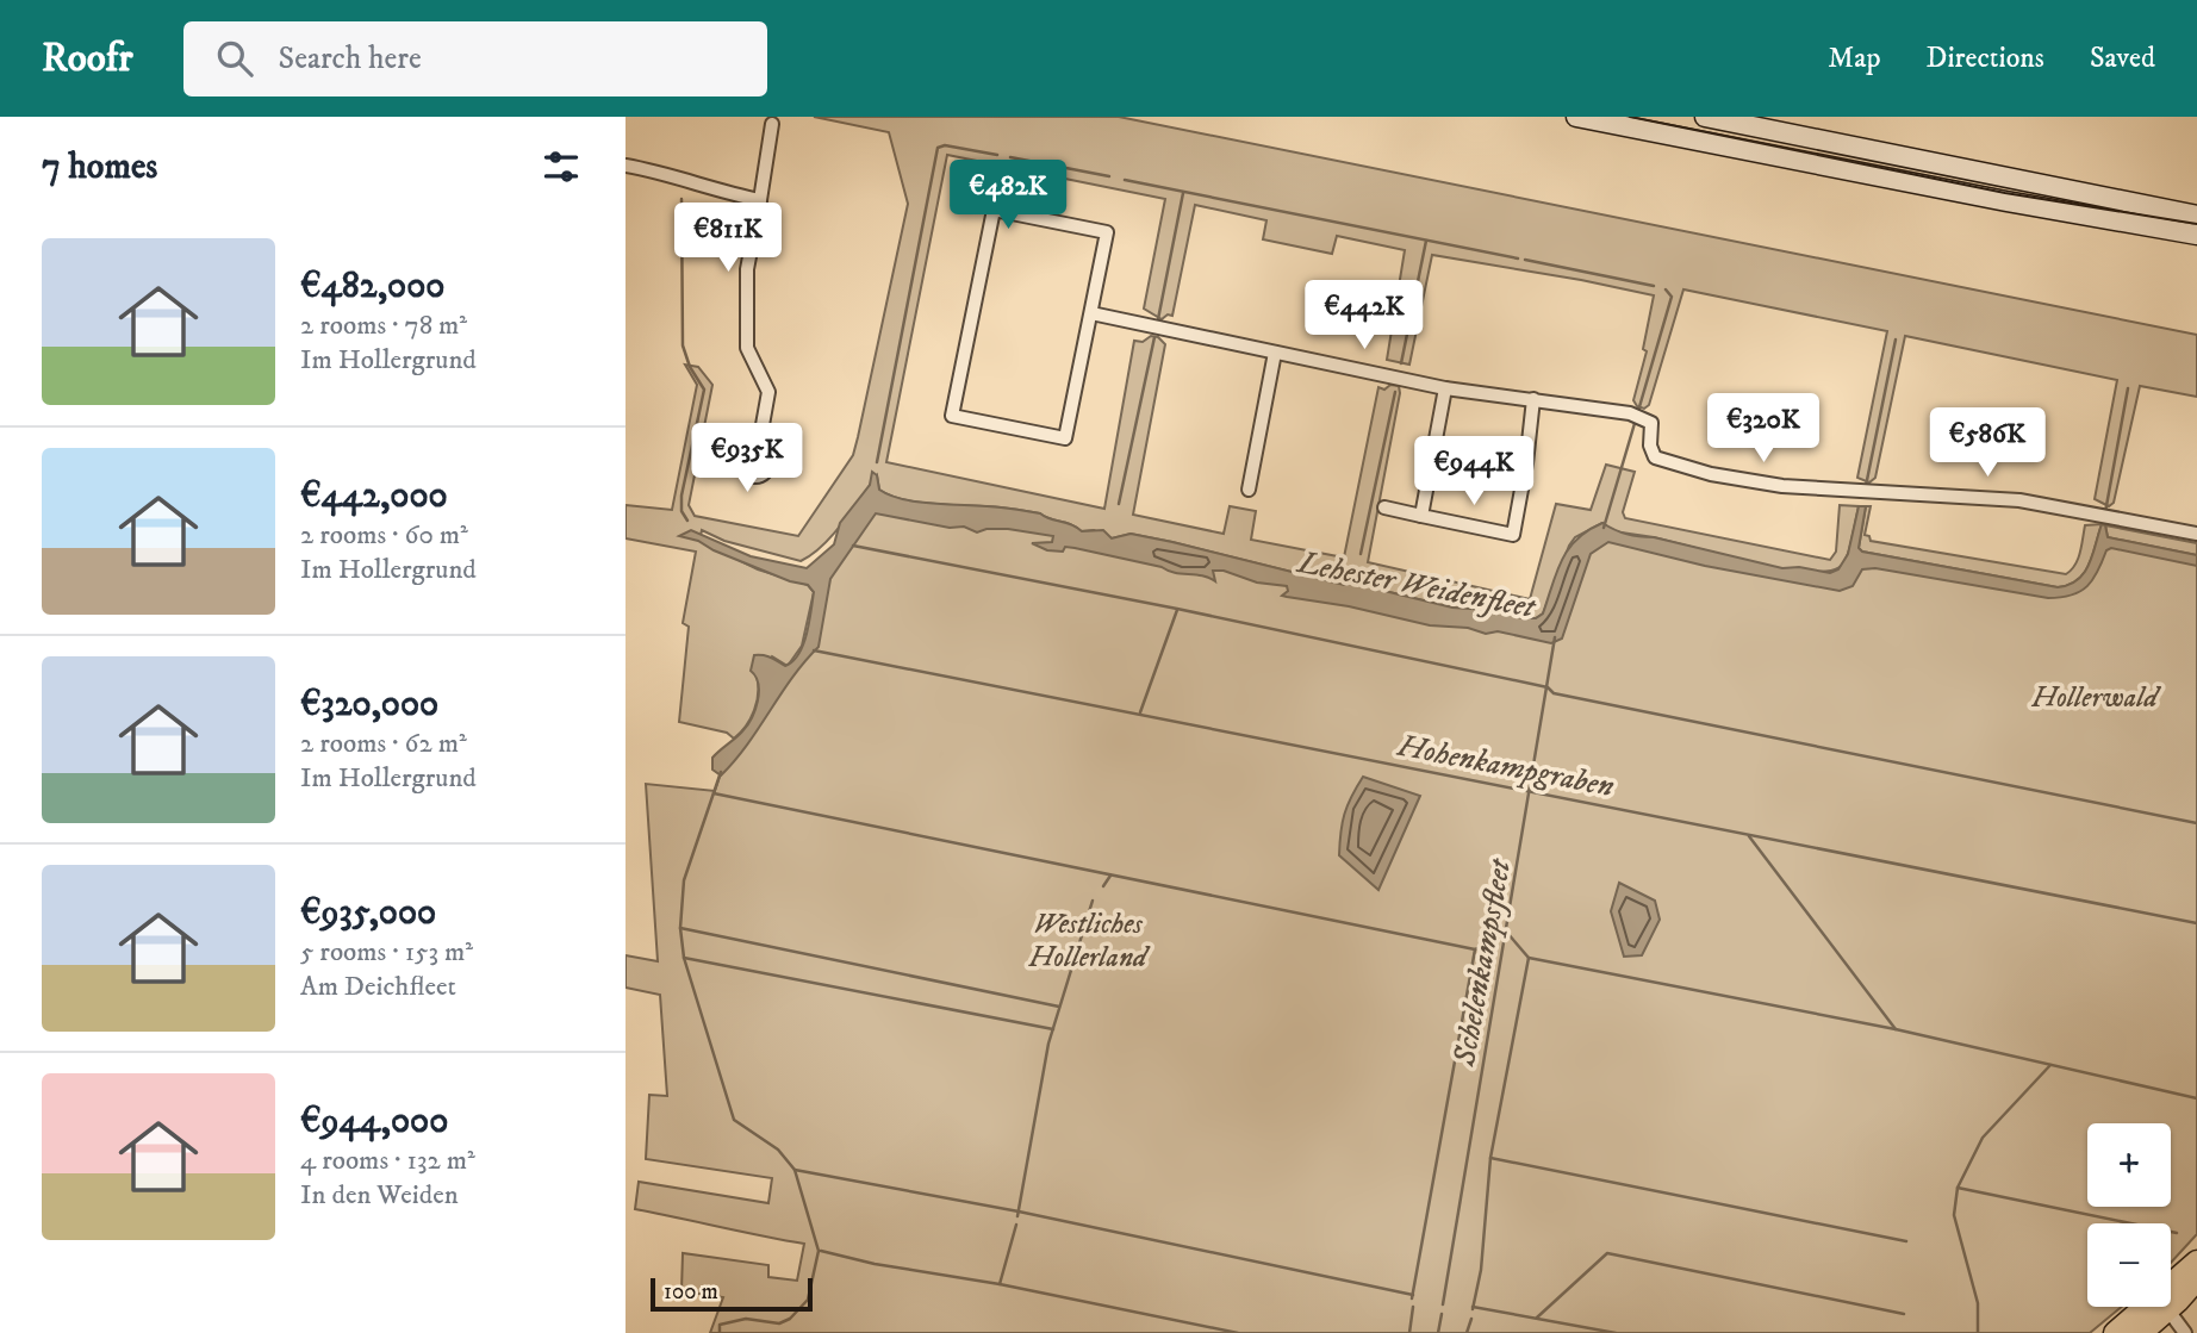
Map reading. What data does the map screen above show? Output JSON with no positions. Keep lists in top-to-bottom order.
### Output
{
  "water": ["Lehester Weidenfleet", "Hohenkampgraben", "Schelenkampsfleet"],
  "parks": ["Hollerwald", "Westliches Hollerland"],
  "scale_bar": "100 m",
  "page": {
    "header": "Roofr",
    "search": "Search here",
    "nav": ["Map", "Directions", "Saved"],
    "heading": "7 homes",
    "price": [
      "€482K",
      "€811K",
      "€442K",
      "€320K",
      "€586K",
      "€935K",
      "€944K"
    ],
    "list": [
      {
        "name": "€482,000",
        "note": "2 rooms · 78 m² · Im Hollergrund"
      },
      {
        "name": "€442,000",
        "note": "2 rooms · 60 m² · Im Hollergrund"
      },
      {
        "name": "€320,000",
        "note": "2 rooms · 62 m² · Im Hollergrund"
      },
      {
        "name": "€935,000",
        "note": "5 rooms · 153 m² · Am Deichfleet"
      },
      {
        "name": "€944,000",
        "note": "4 rooms · 132 m² · In den Weiden"
      }
    ],
    "map_buttons": ["+", "−"],
    "scale": "100 m"
  }
}
